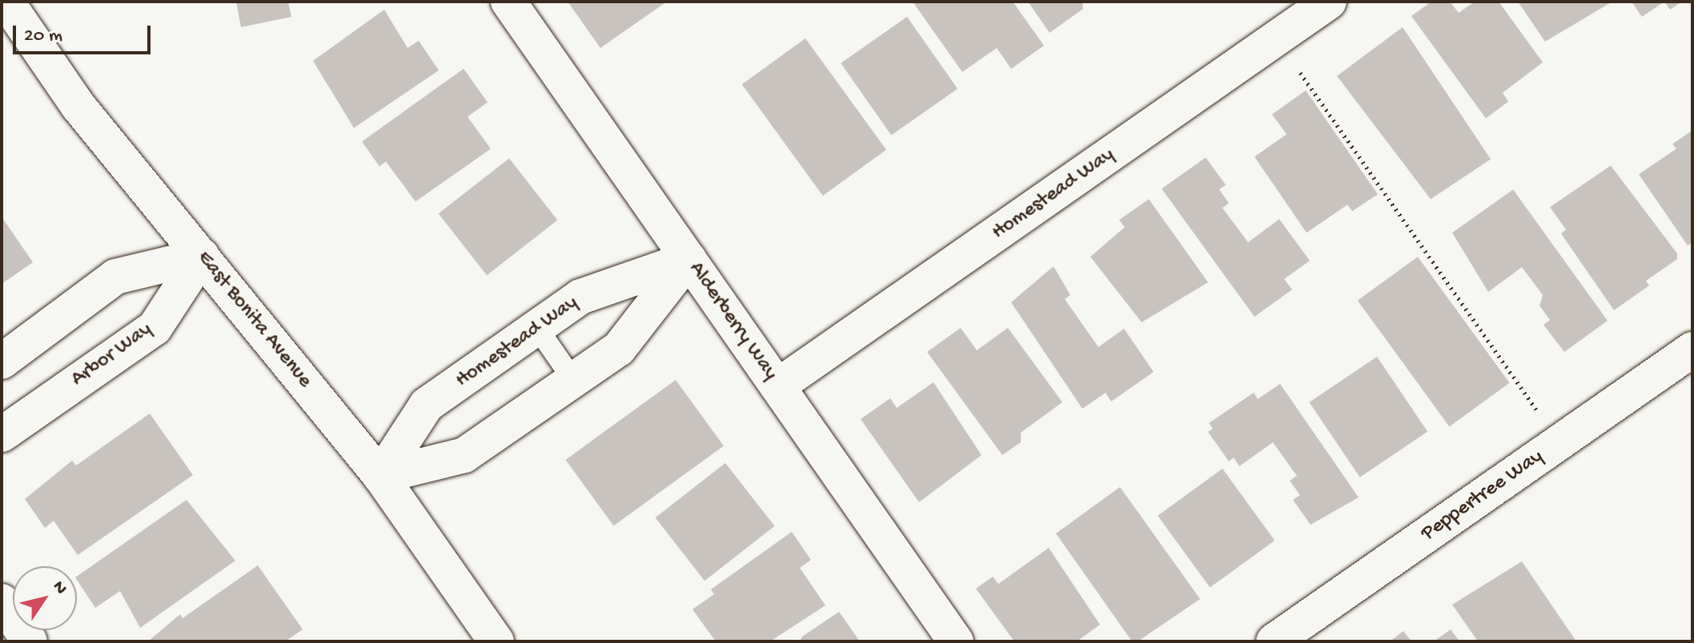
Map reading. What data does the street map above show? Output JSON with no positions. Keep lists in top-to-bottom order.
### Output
{
  "streets": {
    "street": [
      "Homestead Way",
      "East Bonita Avenue",
      "Alderberry Way",
      "Arbor Way",
      "Peppertree Way"
    ]
  },
  "crossings": [
    ["Homestead Way", "East Bonita Avenue"],
    ["Homestead Way", "Alderberry Way"],
    ["East Bonita Avenue", "Arbor Way"]
  ],
  "scale_bar": "20 m",
  "north": "top right"
}
